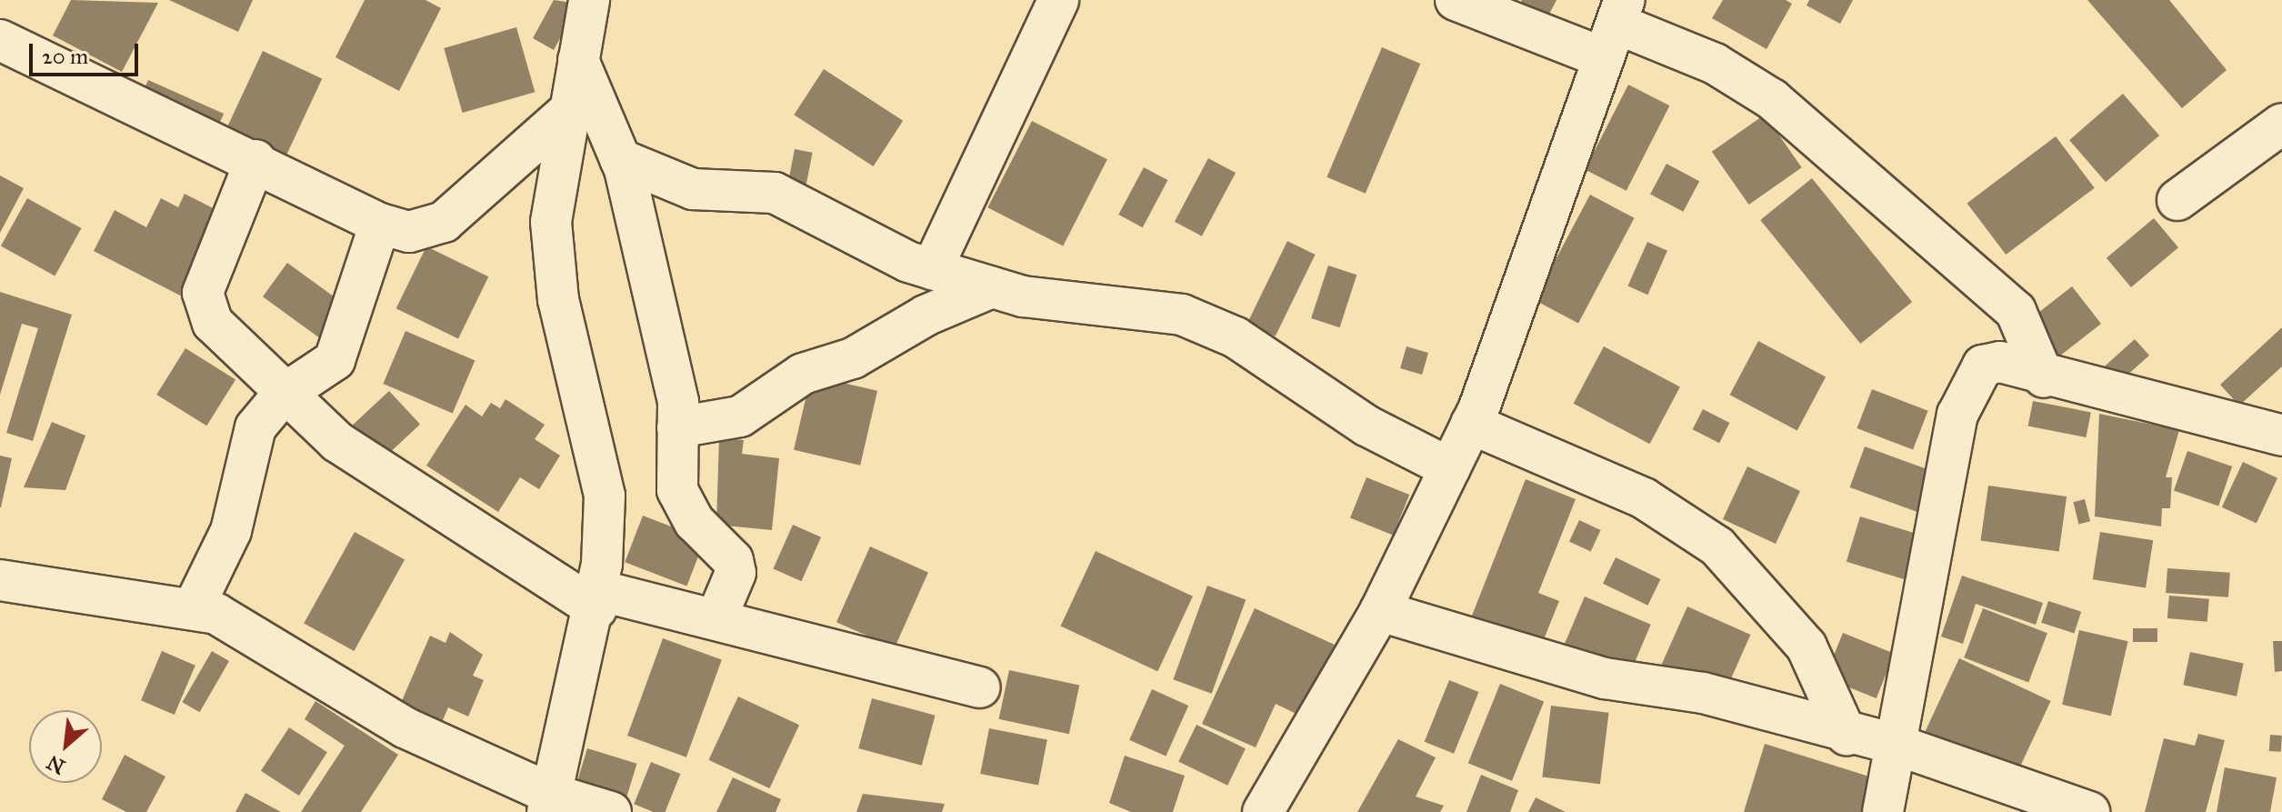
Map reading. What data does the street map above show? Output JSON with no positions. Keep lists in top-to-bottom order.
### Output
{
  "scale_bar": "20 m",
  "north": "bottom left"
}
